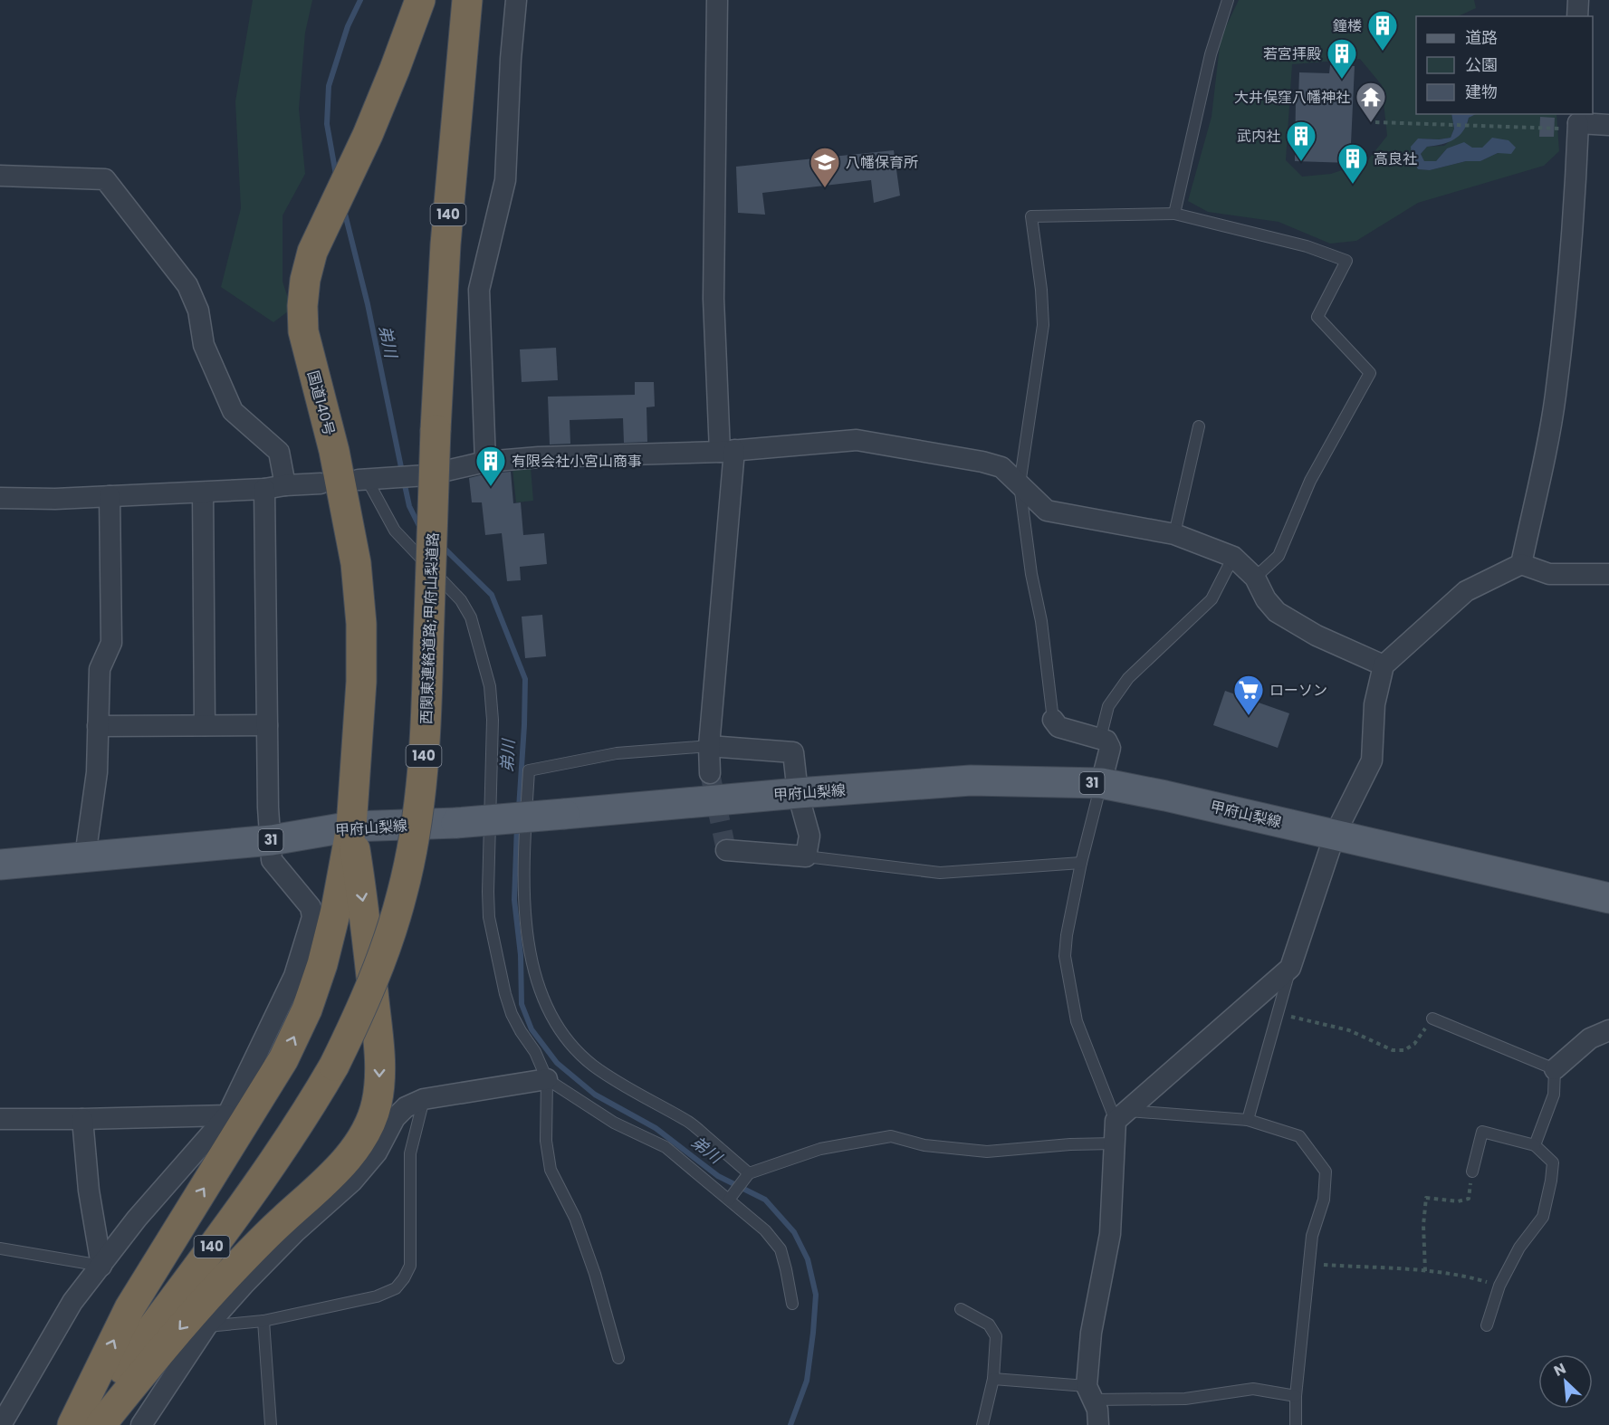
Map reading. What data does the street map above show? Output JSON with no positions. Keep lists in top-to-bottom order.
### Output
{
  "streets": {
    "highway": ["140", "国道140号", "西関東連絡道路;甲府山梨道路"],
    "main road": ["31", "甲府山梨線"]
  },
  "crossings": [
    ["国道140号", "甲府山梨線"]
  ],
  "water": ["弟川"],
  "places": {
    "building": [
      "鐘楼",
      "若宮拝殿",
      "武内社",
      "高良社",
      "有限会社小宮山商事"
    ],
    "temple": ["大井俣窪八幡神社"],
    "school or university": ["八幡保育所"],
    "supermarket": ["ローソン"]
  },
  "legend": ["道路", "公園", "建物"],
  "north": "top left"
}
